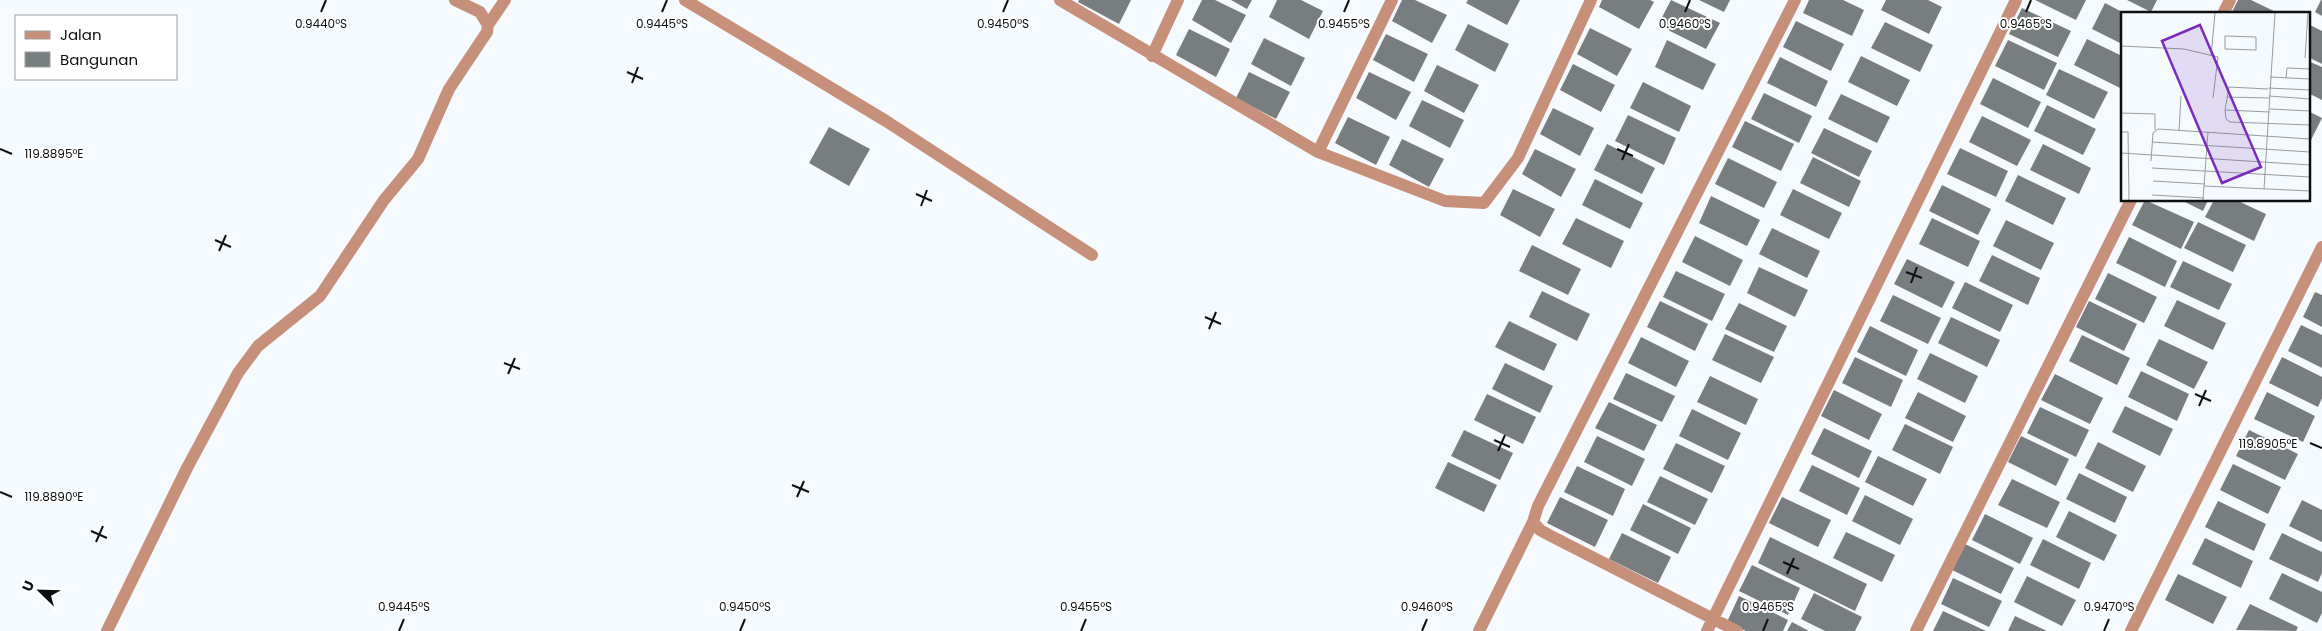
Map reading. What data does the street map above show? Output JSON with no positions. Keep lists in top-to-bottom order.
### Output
{
  "legend": ["Jalan", "Bangunan"],
  "north": "top left",
  "coordinates": [
    "0.9455°S",
    "0.9440°S",
    "0.9445°S",
    "0.9450°S",
    "0.9460°S",
    "0.9465°S",
    "119.8895°E",
    "119.8905°E",
    "119.8890°E",
    "0.9470°S"
  ]
}
